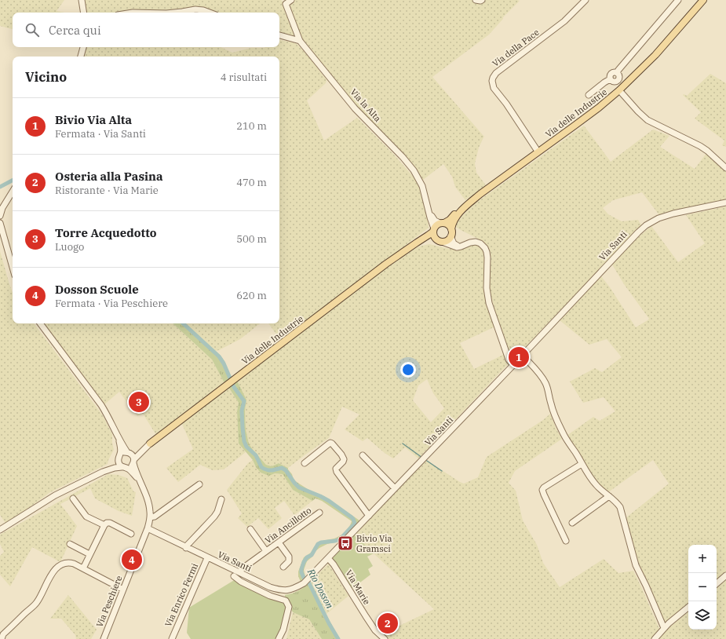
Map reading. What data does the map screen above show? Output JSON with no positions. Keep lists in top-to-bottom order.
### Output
{
  "streets": {
    "main road": ["Via delle Industrie"],
    "street": [
      "Via della Pace",
      "Via la Alta",
      "Via Santi",
      "Via Ancillotto",
      "Via Marie",
      "Via Enrico Fermi",
      "Via Peschiere"
    ]
  },
  "crossings": [
    ["Via della Pace", "Via delle Industrie"],
    ["Via delle Industrie", "Via Peschiere"],
    ["Via Santi", "Via Ancillotto"],
    ["Via Santi", "Via Marie"],
    ["Via Santi", "Via Enrico Fermi"],
    ["Via Santi", "Via Peschiere"]
  ],
  "water": ["Rio Dosson"],
  "places": {
    "bus stop": ["Bivio Via Gramsci"]
  },
  "page": {
    "search": "Cerca qui",
    "heading": ["Vicino", "4 risultati"],
    "list": [
      {
        "mark": "1",
        "name": "Bivio Via Alta",
        "note": "Fermata · Via Santi",
        "value": "210 m"
      },
      {
        "mark": "2",
        "name": "Osteria alla Pasina",
        "note": "Ristorante · Via Marie",
        "value": "470 m"
      },
      {
        "mark": "3",
        "name": "Torre Acquedotto",
        "note": "Luogo",
        "value": "500 m"
      },
      {
        "mark": "4",
        "name": "Dosson Scuole",
        "note": "Fermata · Via Peschiere",
        "value": "620 m"
      }
    ],
    "pins": [
      "1",
      "3",
      "4",
      "2"
    ],
    "map_buttons": ["+", "−"]
  }
}
